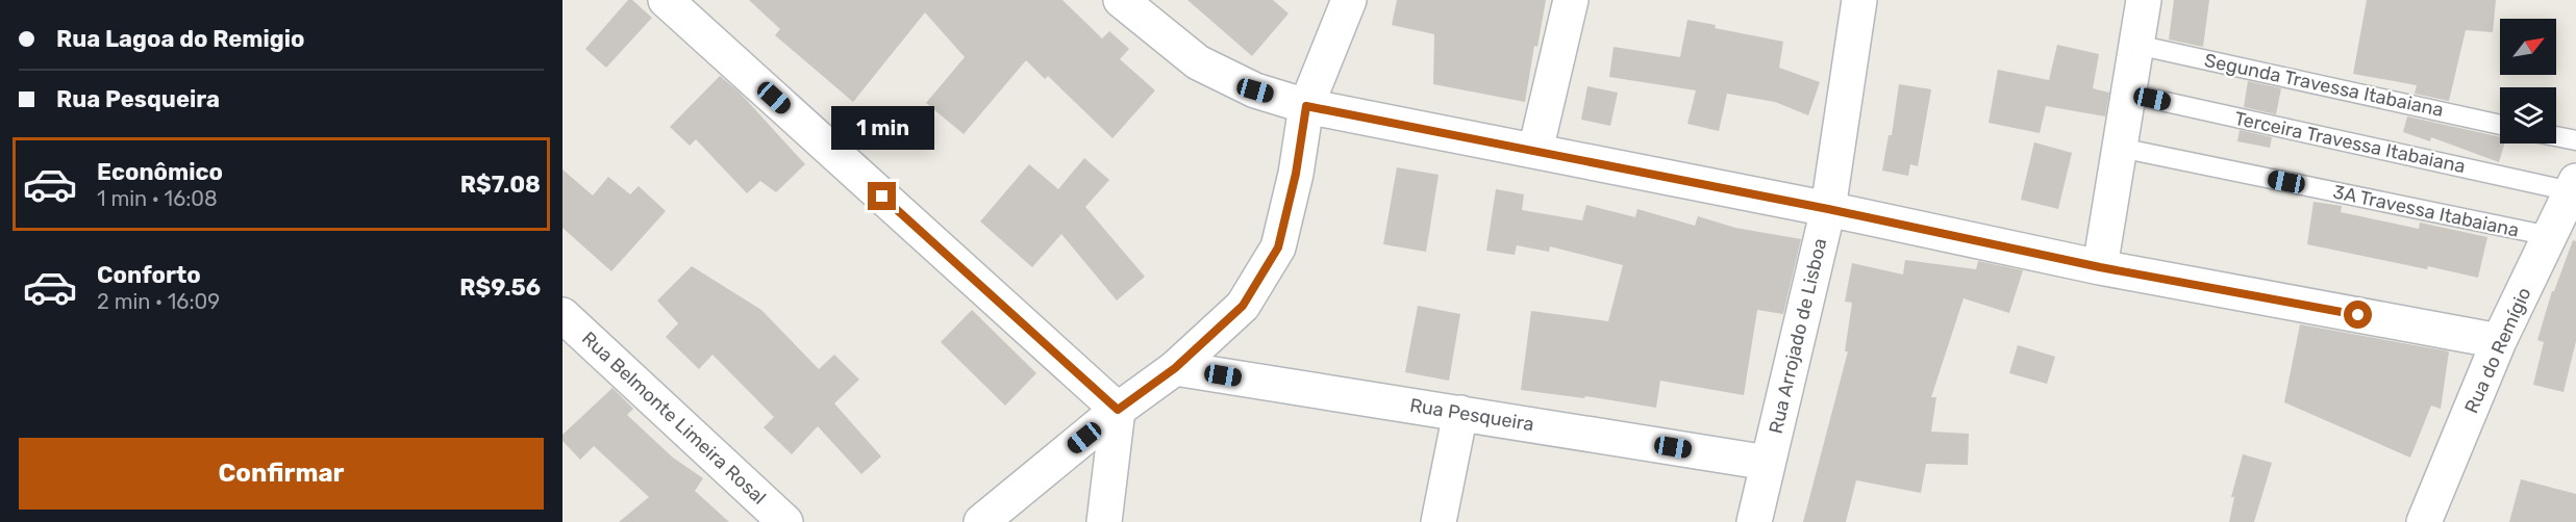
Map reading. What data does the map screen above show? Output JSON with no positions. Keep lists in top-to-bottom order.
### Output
{
  "streets": {
    "street": [
      "Rua Arrojado de Lisboa",
      "Rua do Remígio",
      "Rua Pesqueira",
      "Rua Belmonte Limeira Rosal"
    ],
    "lane": ["Segunda Travessa Itabaiana", "Terceira Travessa Itabaiana", "3A Travessa Itabaiana"]
  },
  "crossings": [
    ["Terceira Travessa Itabaiana", "Rua do Remígio"],
    ["3A Travessa Itabaiana", "Rua do Remígio"],
    ["Rua Arrojado de Lisboa", "Rua Pesqueira"]
  ],
  "north": "top right",
  "page": {
    "banner": ["Rua Lagoa do Remigio", "Rua Pesqueira"],
    "bubble": "1 min",
    "list": [
      {
        "name": "Econômico",
        "note": "1 min · 16:08",
        "value": "R$7.08"
      },
      {
        "name": "Conforto",
        "note": "2 min · 16:09",
        "value": "R$9.56"
      }
    ],
    "buttons": "Confirmar"
  }
}
